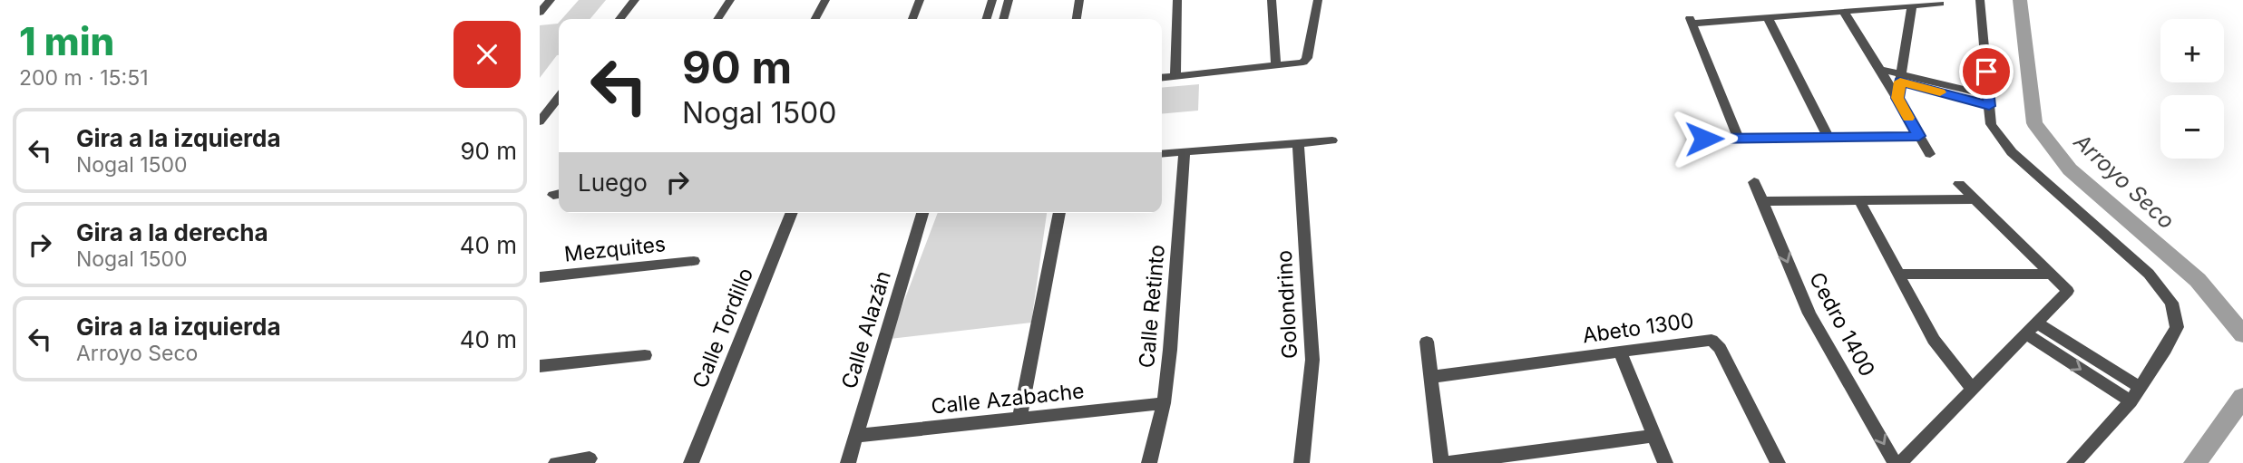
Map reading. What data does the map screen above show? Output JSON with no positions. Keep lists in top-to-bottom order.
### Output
{
  "streets": {
    "street": [
      "Mezquites",
      "Golondrino",
      "Calle Retinto",
      "Cedro 1400",
      "Calle Tordillo",
      "Abeto 1300",
      "Calle Alazán",
      "Calle Azabache"
    ]
  },
  "crossings": [
    ["Calle Retinto", "Calle Azabache"],
    ["Calle Alazán", "Calle Azabache"]
  ],
  "water": ["Arroyo Seco"],
  "page": {
    "heading": ["1 min", "200 m · 15:51"],
    "map_buttons": ["+", "−"],
    "turn": ["90 m", "Nogal 1500"],
    "list": [
      {
        "name": "Gira a la izquierda",
        "note": "Nogal 1500",
        "value": "90 m"
      },
      {
        "name": "Gira a la derecha",
        "note": "Nogal 1500",
        "value": "40 m"
      },
      {
        "name": "Gira a la izquierda",
        "note": "Arroyo Seco",
        "value": "40 m"
      }
    ],
    "then": "Luego"
  }
}
